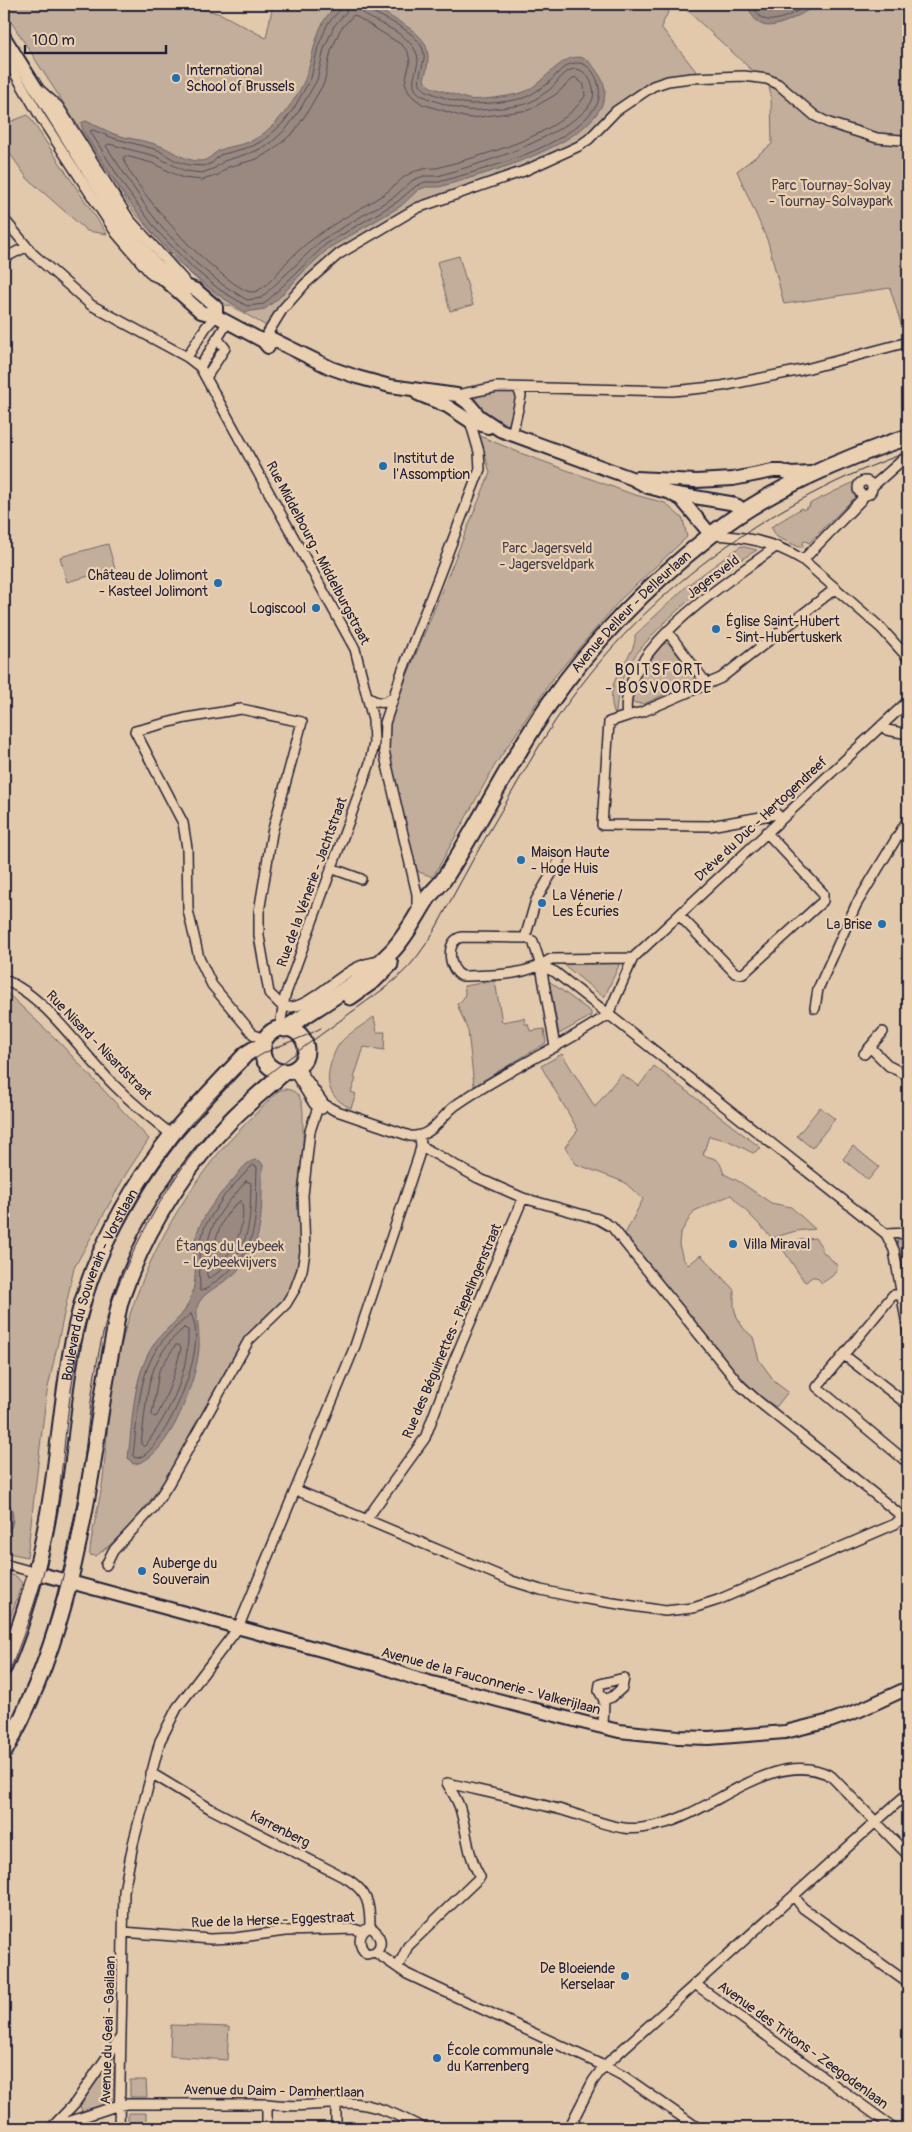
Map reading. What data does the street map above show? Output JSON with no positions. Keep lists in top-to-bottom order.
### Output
{
  "streets": {
    "main road": ["Avenue Delleur - Delleurlaan", "Boulevard du Souverain - Vorstlaan", "Avenue de la Fauconnerie - Valkerijlaan"],
    "street": [
      "Rue Middelbourg - Middelburgstraat",
      "Jagersveld",
      "Drève du Duc - Hertogendreef",
      "Rue de la Vénerie - Jachtstraat",
      "Rue Nisard - Nisardstraat",
      "Rue des Béguinettes - Piepelingenstraat",
      "Karrenberg",
      "Rue de la Herse - Eggestraat",
      "Avenue du Geai - Gaailaan",
      "Avenue des Tritons - Zeegodenlaan",
      "Avenue du Daim - Damhertlaan"
    ]
  },
  "crossings": [
    ["Rue Middelbourg - Middelburgstraat", "Rue de la Vénerie - Jachtstraat"],
    ["Rue de la Vénerie - Jachtstraat", "Boulevard du Souverain - Vorstlaan"],
    ["Rue Nisard - Nisardstraat", "Boulevard du Souverain - Vorstlaan"],
    ["Boulevard du Souverain - Vorstlaan", "Avenue de la Fauconnerie - Valkerijlaan"],
    ["Avenue de la Fauconnerie - Valkerijlaan", "Avenue du Geai - Gaailaan"],
    ["Karrenberg", "Rue de la Herse - Eggestraat"],
    ["Karrenberg", "Avenue du Geai - Gaailaan"],
    ["Rue de la Herse - Eggestraat", "Avenue du Geai - Gaailaan"],
    ["Avenue du Geai - Gaailaan", "Avenue du Daim - Damhertlaan"]
  ],
  "districts": ["BOITSFORT - BOSVOORDE"],
  "parks": ["Parc Tournay-Solvay - Tournay-Solvaypark", "Parc Jagersveld - Jagersveldpark", "Étangs du Leybeek - Leybeekvijvers"],
  "places": [
    "International School of Brussels",
    "Institut de l'Assomption",
    "Château de Jolimont - Kasteel Jolimont",
    "Logiscool",
    "Église Saint-Hubert - Sint-Hubertuskerk",
    "Maison Haute - Hoge Huis",
    "La Vénerie / Les Écuries",
    "La Brise",
    "Villa Miraval",
    "Auberge du Souverain",
    "De Bloeiende Kerselaar",
    "École communale du Karrenberg"
  ],
  "scale_bar": "100 m"
}
